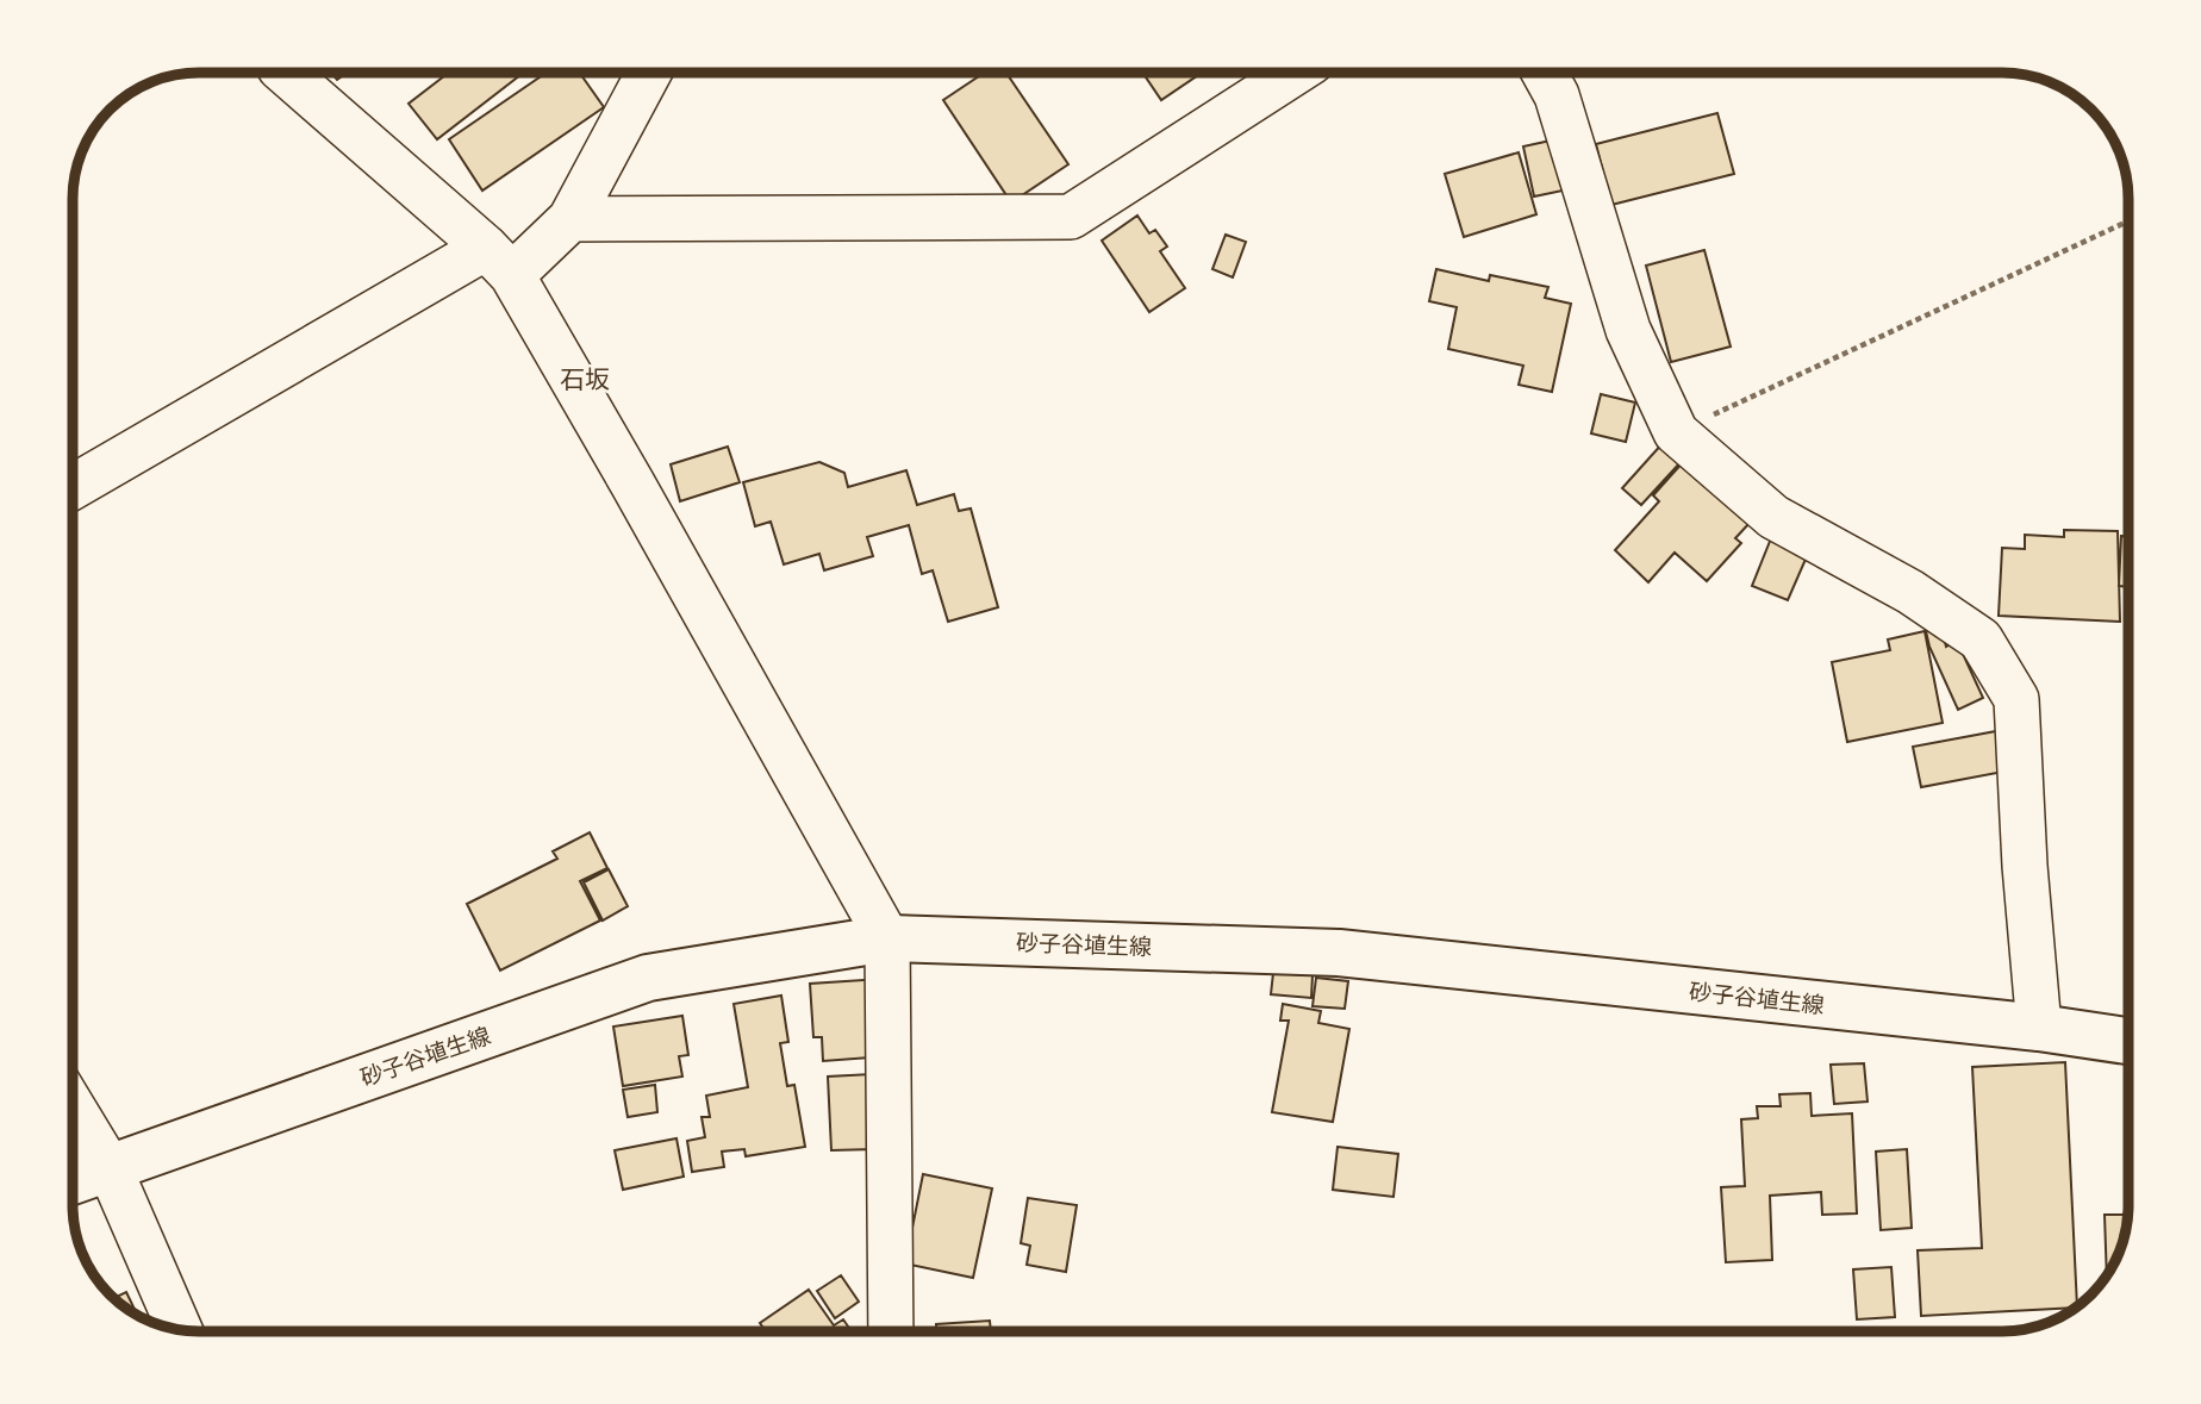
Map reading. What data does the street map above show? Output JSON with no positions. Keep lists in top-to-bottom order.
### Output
{
  "streets": {
    "main road": ["砂子谷埴生線"]
  },
  "districts": ["石坂"]
}
